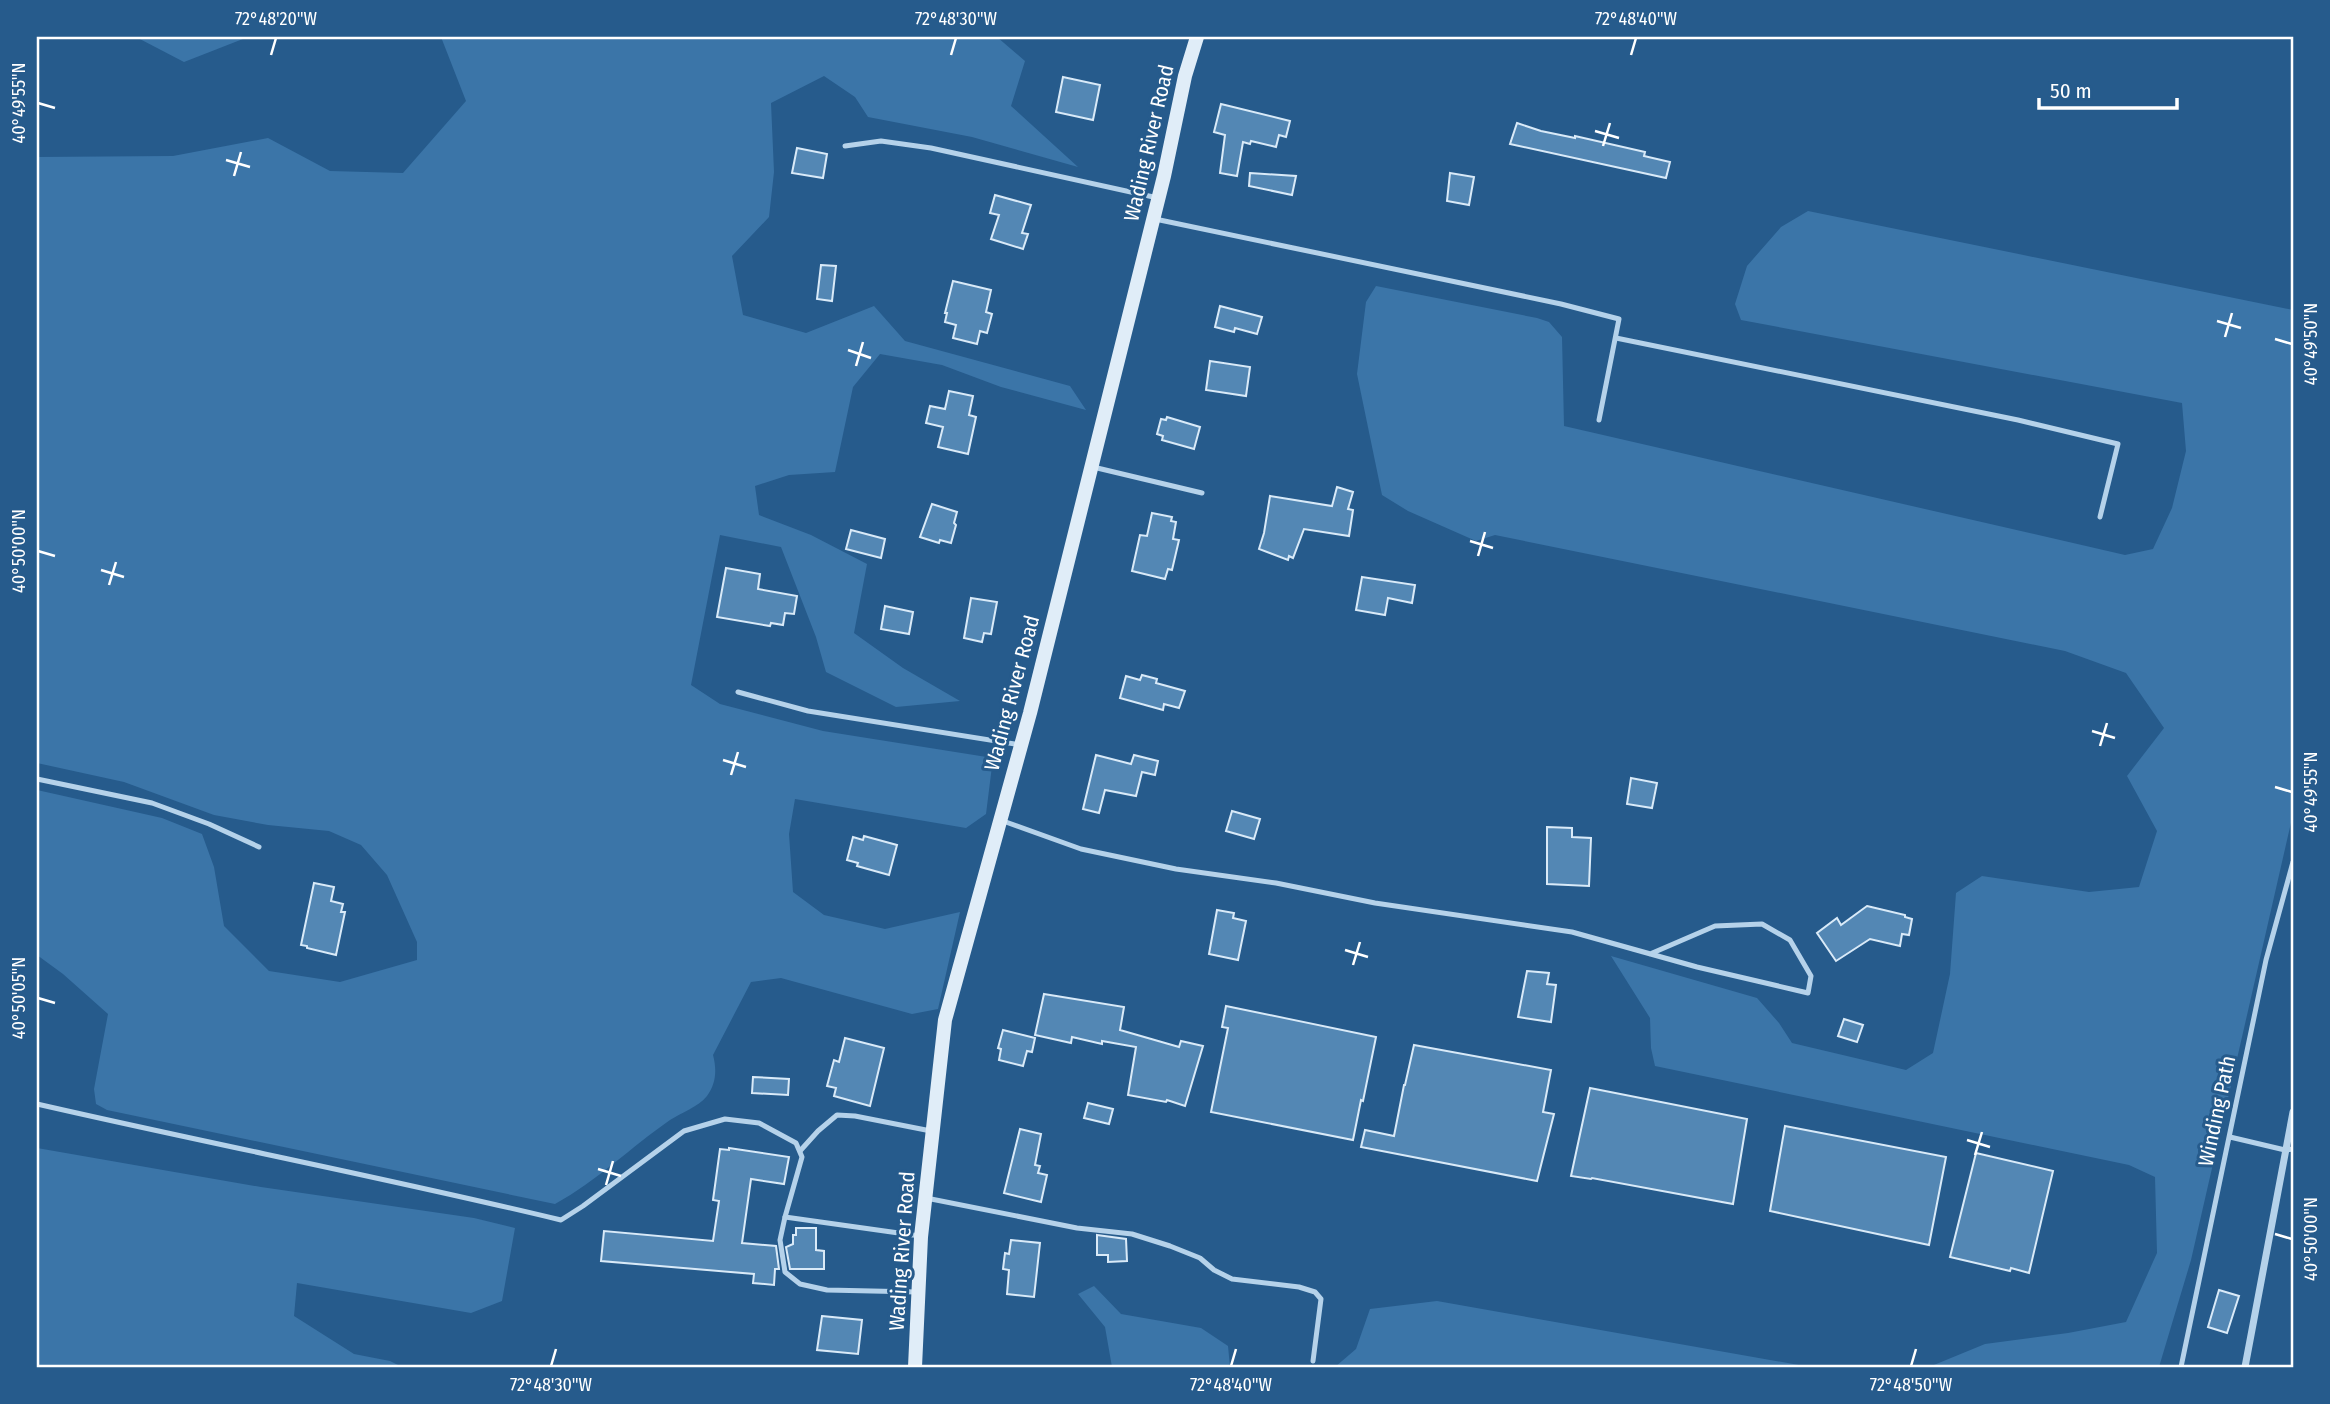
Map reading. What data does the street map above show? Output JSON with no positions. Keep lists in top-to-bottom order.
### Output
{
  "streets": {
    "main road": ["Wading River Road"],
    "lane": ["Winding Path"]
  },
  "scale_bar": "50 m",
  "coordinates": [
    "72°48'20\"W",
    "72°48'30\"W",
    "72°48'40\"W",
    "40°49'55\"N",
    "40°49'50\"N",
    "40°50'00\"N",
    "40°50'05\"N",
    "72°48'50\"W"
  ]
}
